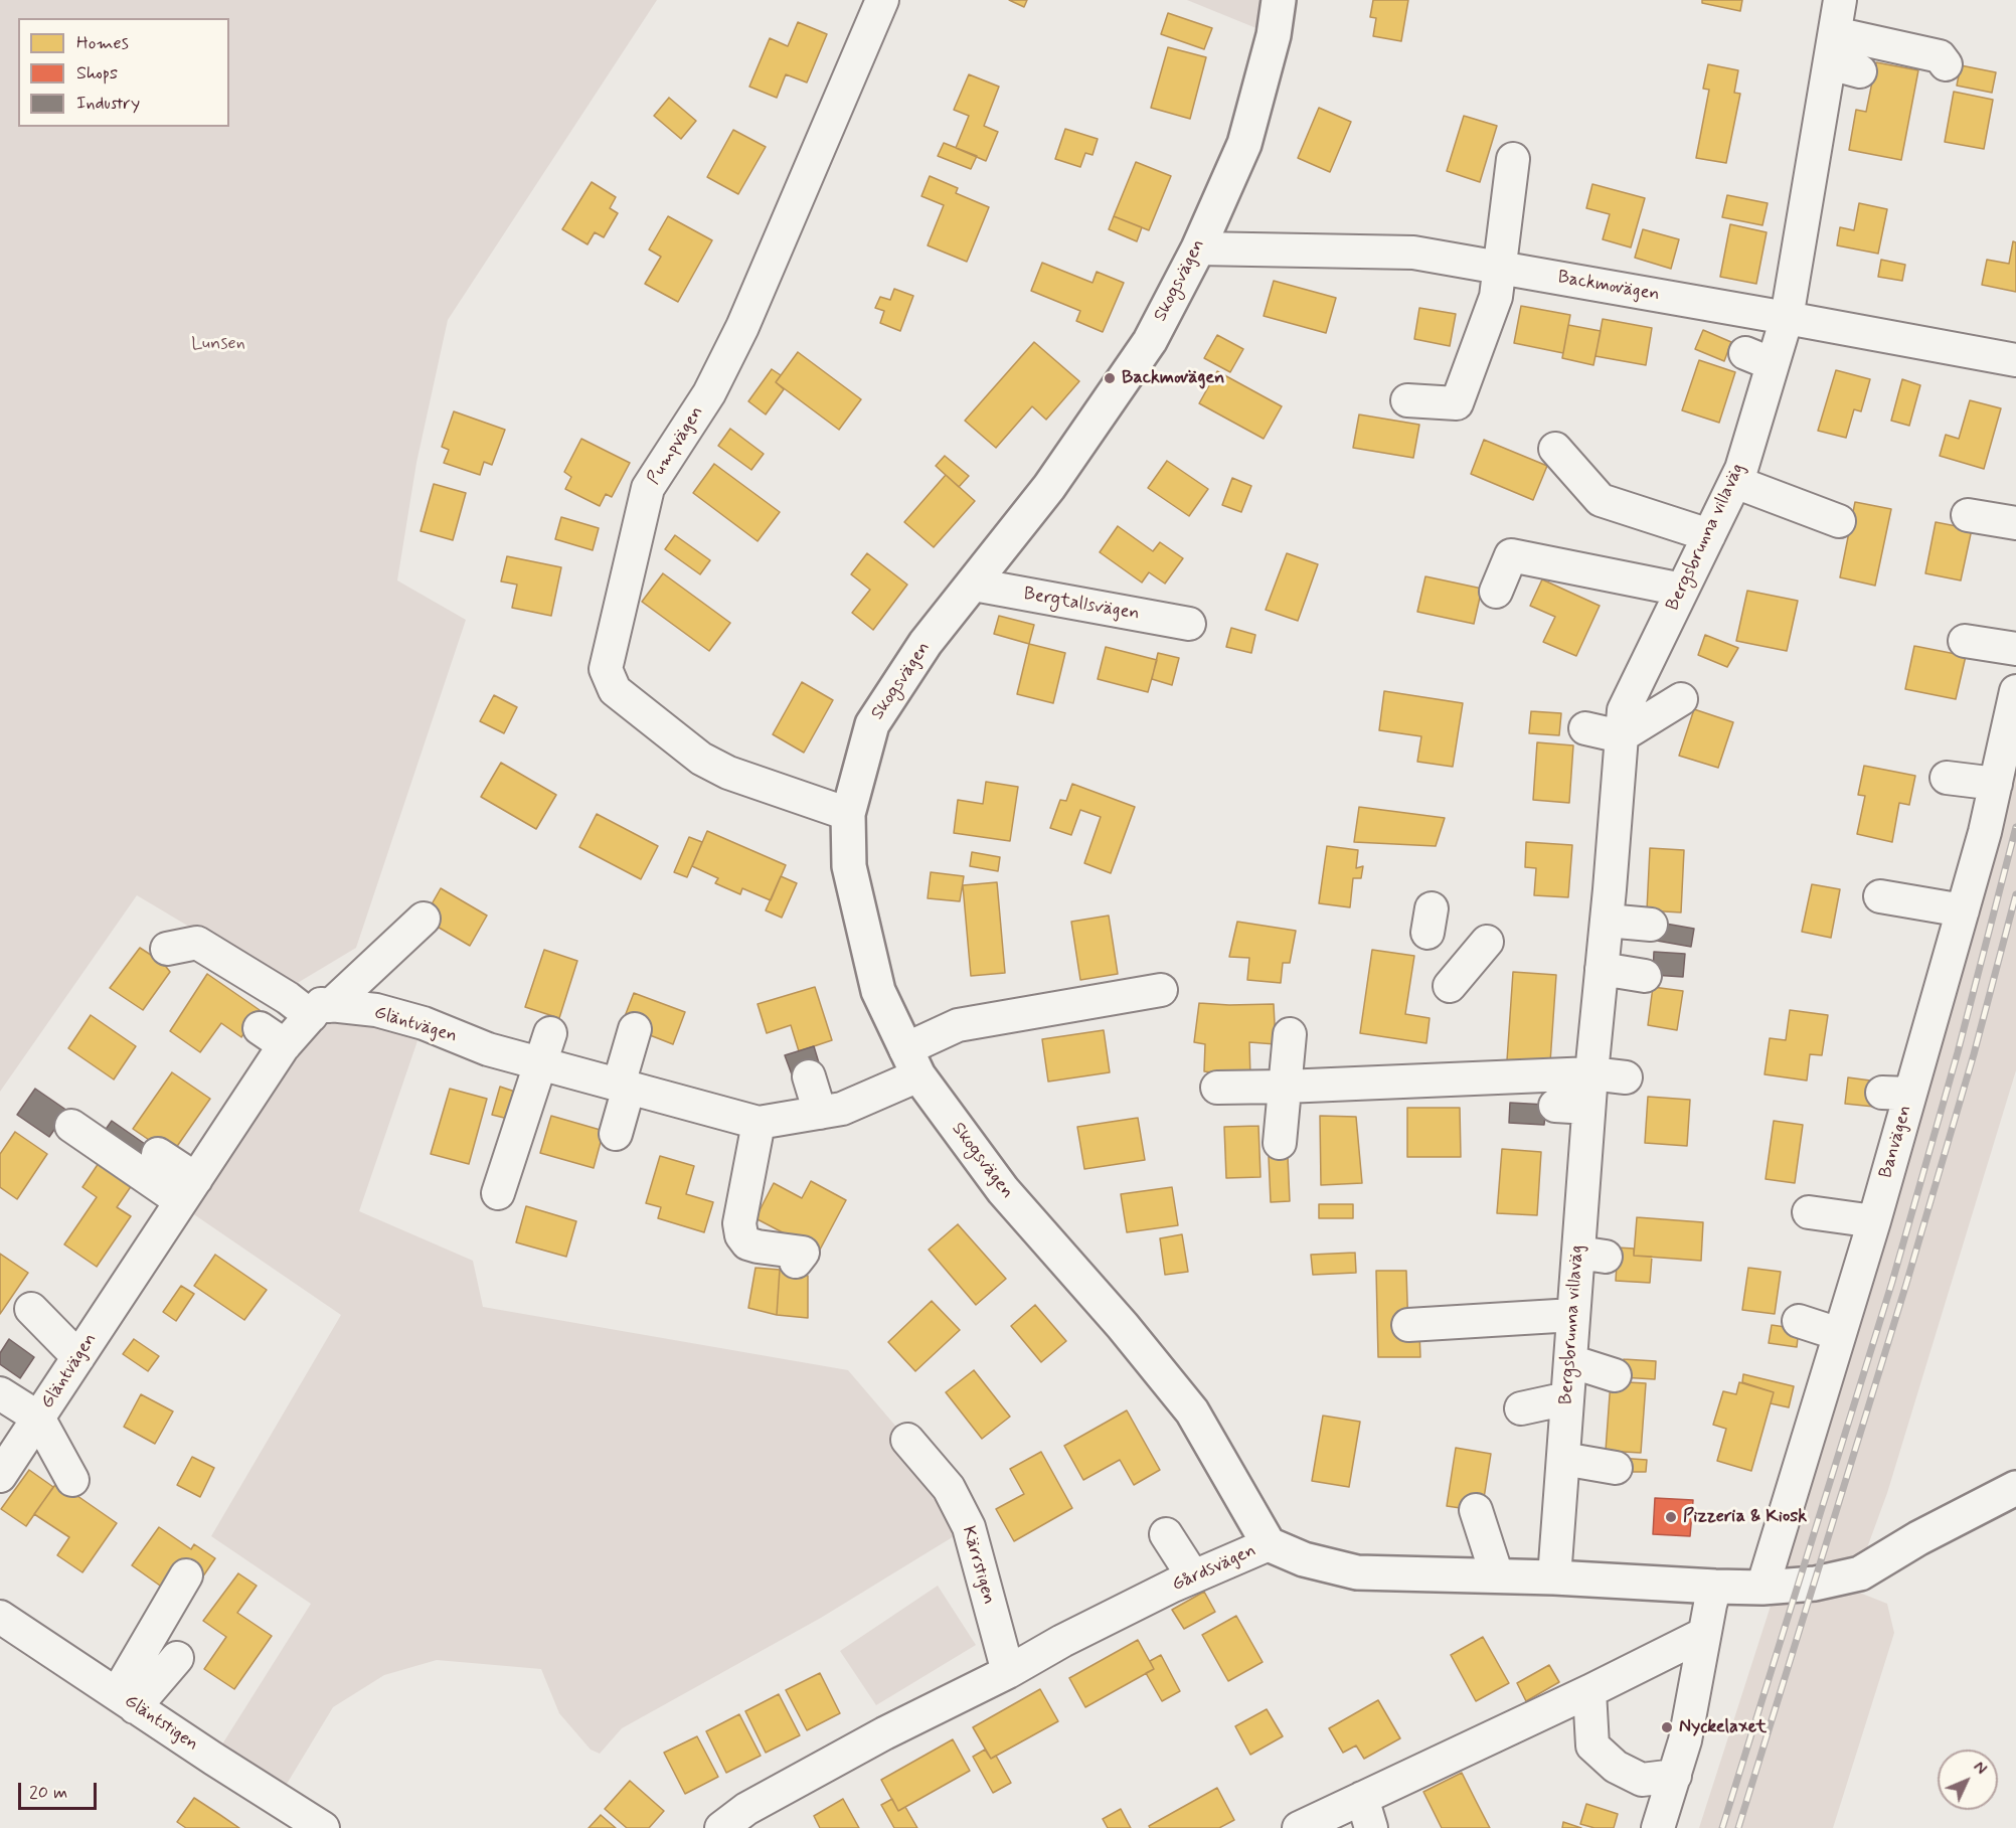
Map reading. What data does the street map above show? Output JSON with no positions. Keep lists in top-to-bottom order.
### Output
{
  "streets": {
    "street": [
      "Skogsvägen",
      "Backmovägen",
      "Pumpvägen",
      "Bergsbrunna villaväg",
      "Bergtallsvägen",
      "Gläntvägen",
      "Banvägen",
      "Kärrstigen",
      "Gårdsvägen",
      "Gläntstigen"
    ]
  },
  "crossings": [
    ["Skogsvägen", "Backmovägen"],
    ["Skogsvägen", "Pumpvägen"],
    ["Skogsvägen", "Bergtallsvägen"],
    ["Skogsvägen", "Gläntvägen"],
    ["Skogsvägen", "Gårdsvägen"],
    ["Backmovägen", "Bergsbrunna villaväg"],
    ["Bergsbrunna villaväg", "Gårdsvägen"],
    ["Banvägen", "Gårdsvägen"],
    ["Kärrstigen", "Gårdsvägen"]
  ],
  "parks": ["Lunsen"],
  "places": ["Backmovägen", "Pizzeria & Kiosk", "Nyckelaxet"],
  "legend": ["Homes", "Shops", "Industry"],
  "scale_bar": "20 m",
  "north": "top right"
}
